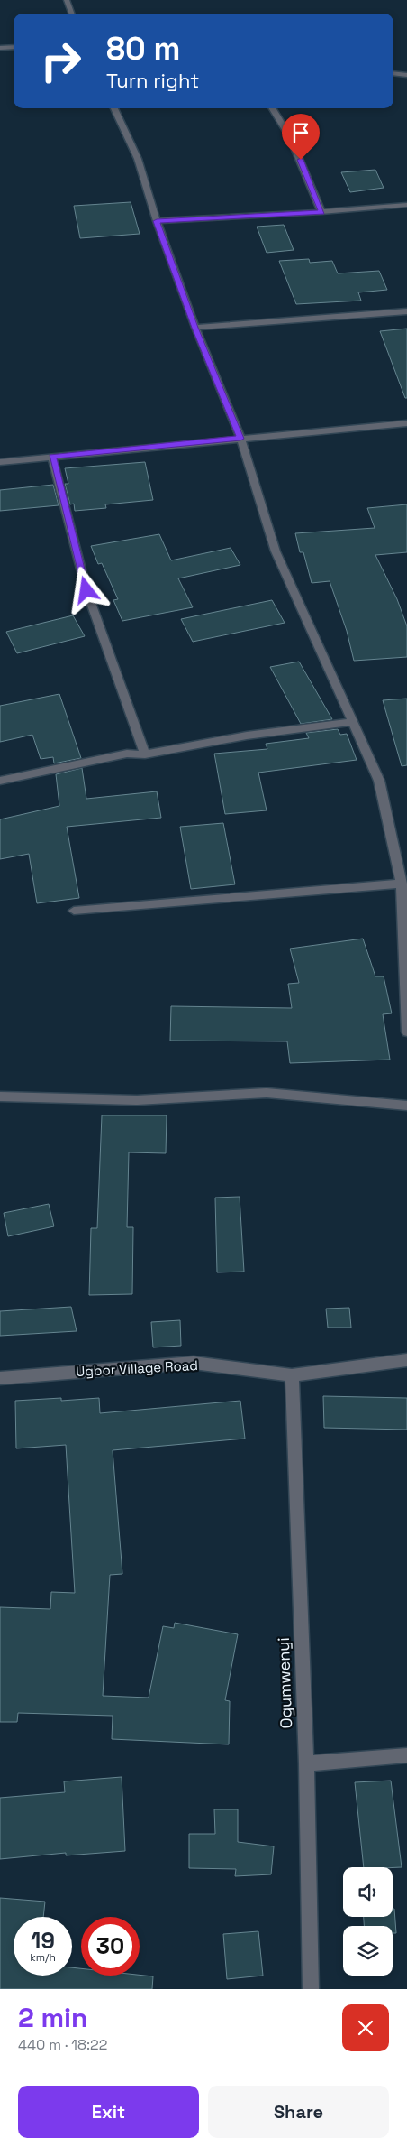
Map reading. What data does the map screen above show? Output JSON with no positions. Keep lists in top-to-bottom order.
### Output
{
  "streets": {
    "street": ["Ugbor Village Road", "Ogumwenyi"]
  },
  "crossings": [
    ["Ugbor Village Road", "Ogumwenyi"]
  ],
  "page": {
    "turn": ["80 m", "Turn right"],
    "speed": "19 km/h",
    "limit": "30",
    "heading": ["2 min", "440 m · 18:22"],
    "buttons": ["Exit", "Share"]
  }
}
